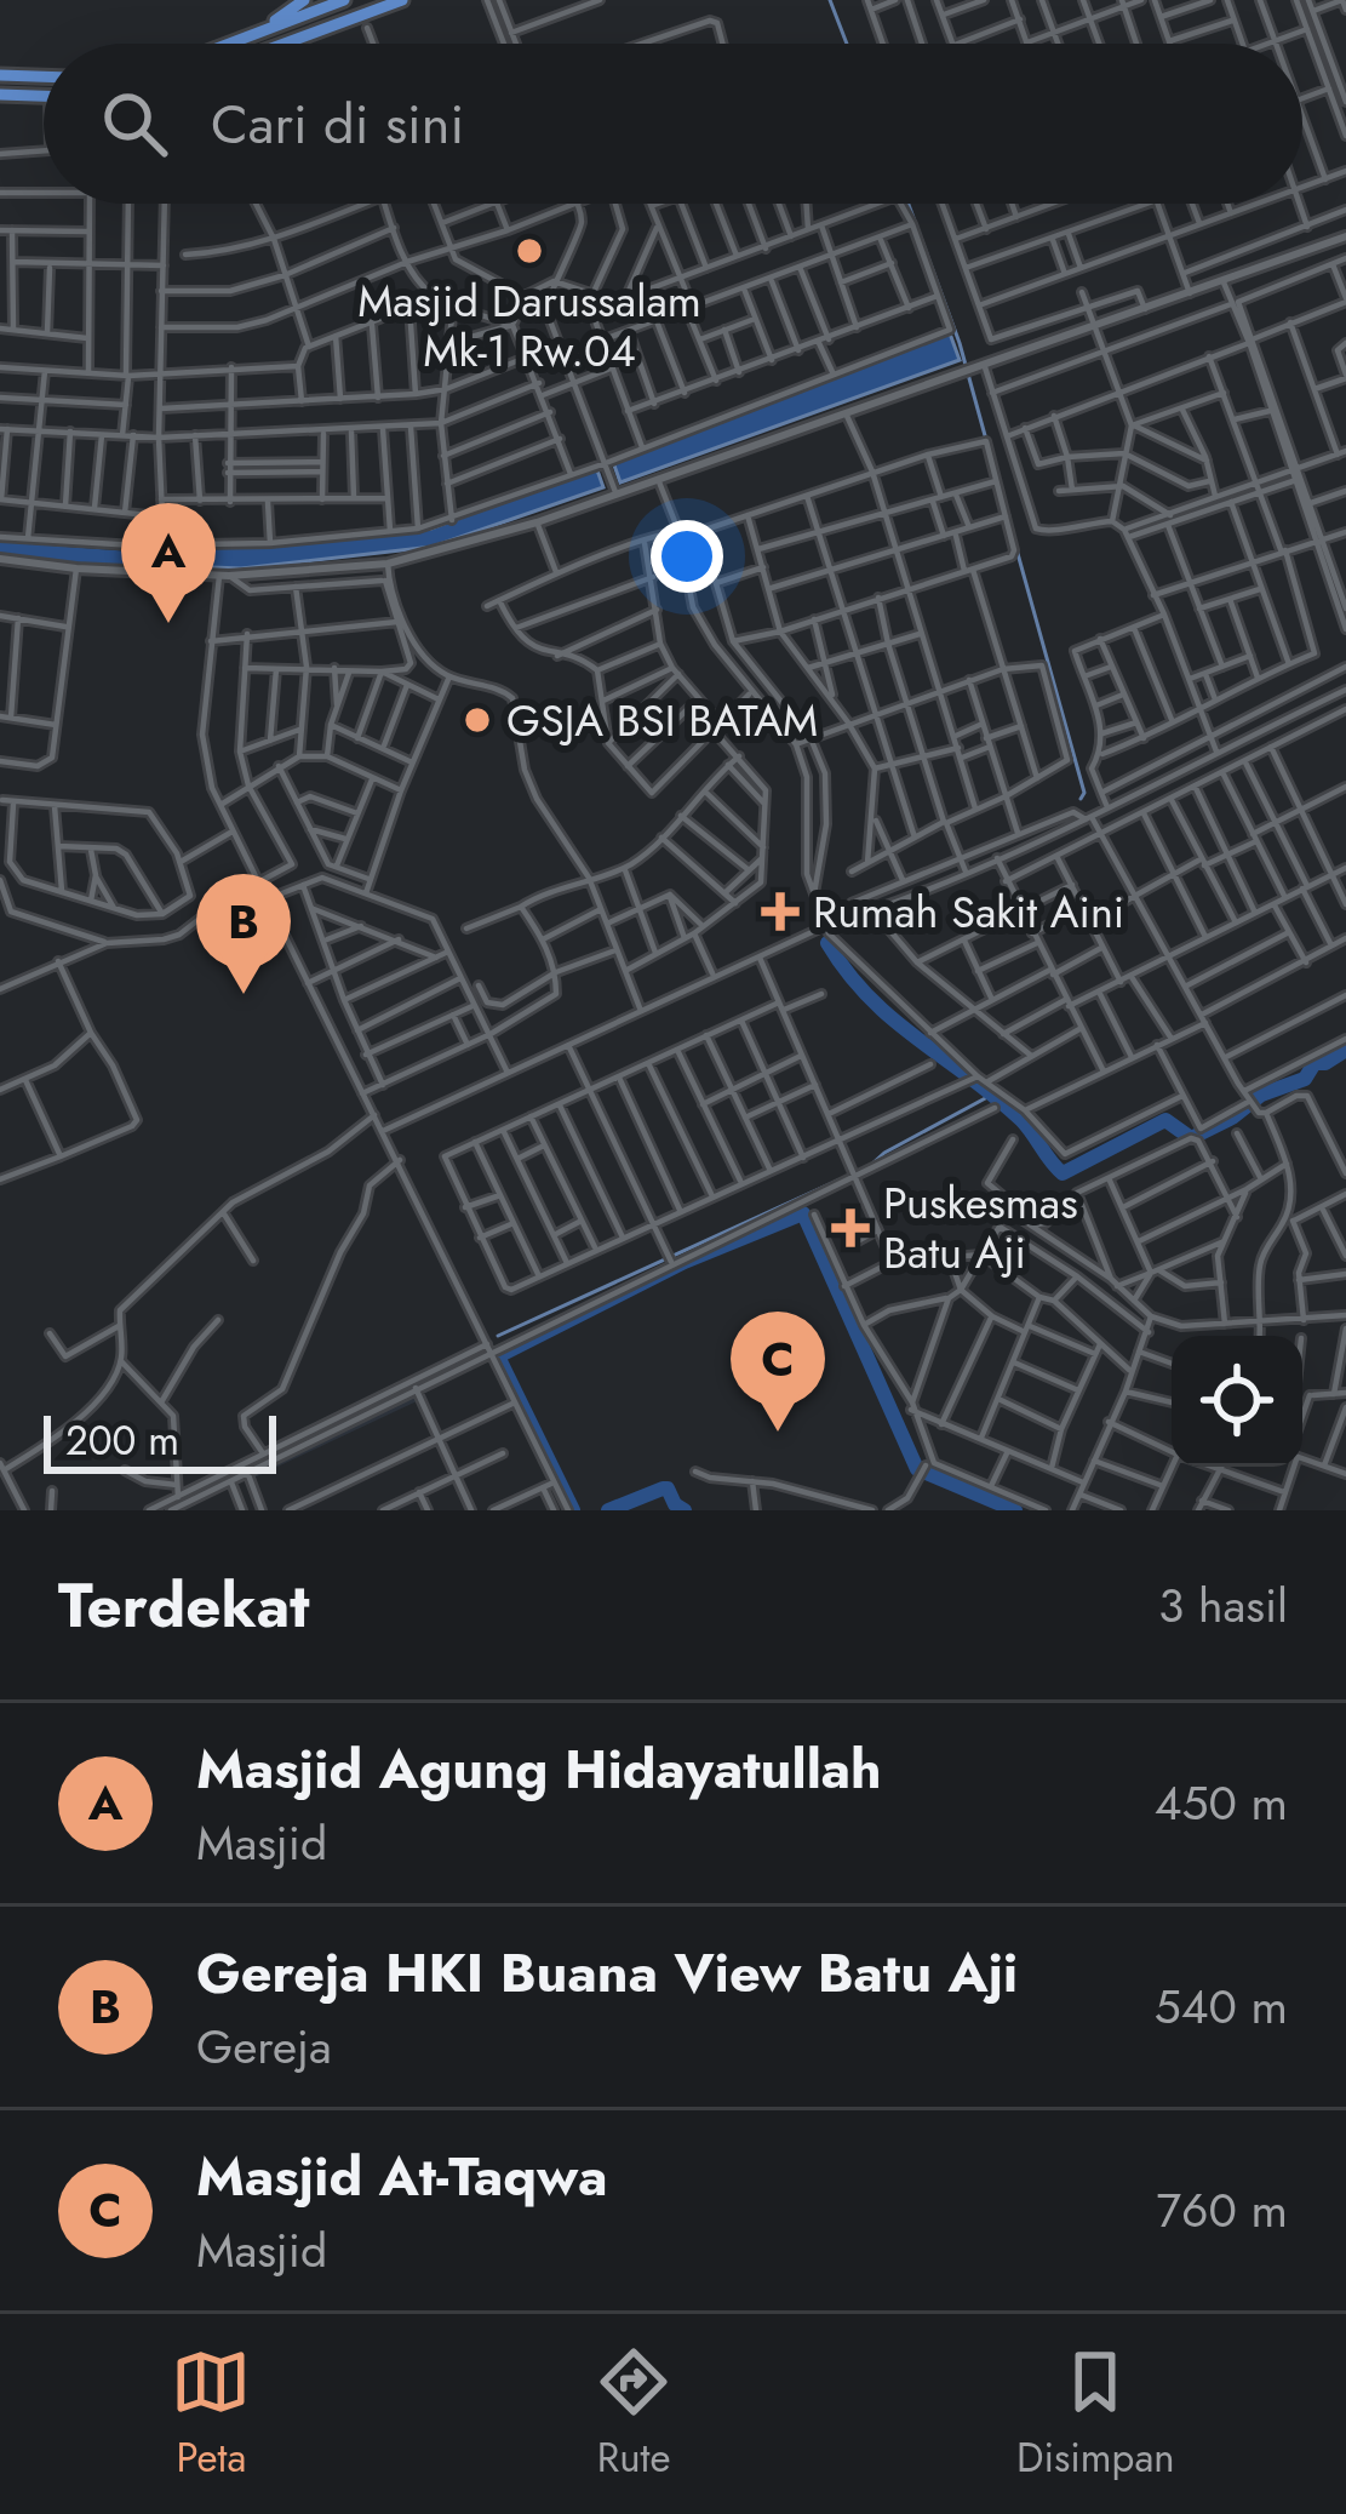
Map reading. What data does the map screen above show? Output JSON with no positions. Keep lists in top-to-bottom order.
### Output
{
  "places": {
    "other": ["Masjid Darussalam Mk-1 Rw.04", "GSJA BSI BATAM"],
    "health": ["Rumah Sakit Aini", "Puskesmas Batu Aji"]
  },
  "scale_bar": "200 m",
  "page": {
    "search": "Cari di sini",
    "pins": ["A", "B", "C"],
    "scale": "200 m",
    "heading": ["Terdekat", "3 hasil"],
    "list": [
      {
        "mark": "A",
        "name": "Masjid Agung Hidayatullah",
        "note": "Masjid",
        "value": "450 m"
      },
      {
        "mark": "B",
        "name": "Gereja HKI Buana View Batu Aji",
        "note": "Gereja",
        "value": "540 m"
      },
      {
        "mark": "C",
        "name": "Masjid At-Taqwa",
        "note": "Masjid",
        "value": "760 m"
      }
    ],
    "nav": ["Peta", "Rute", "Disimpan"]
  }
}
